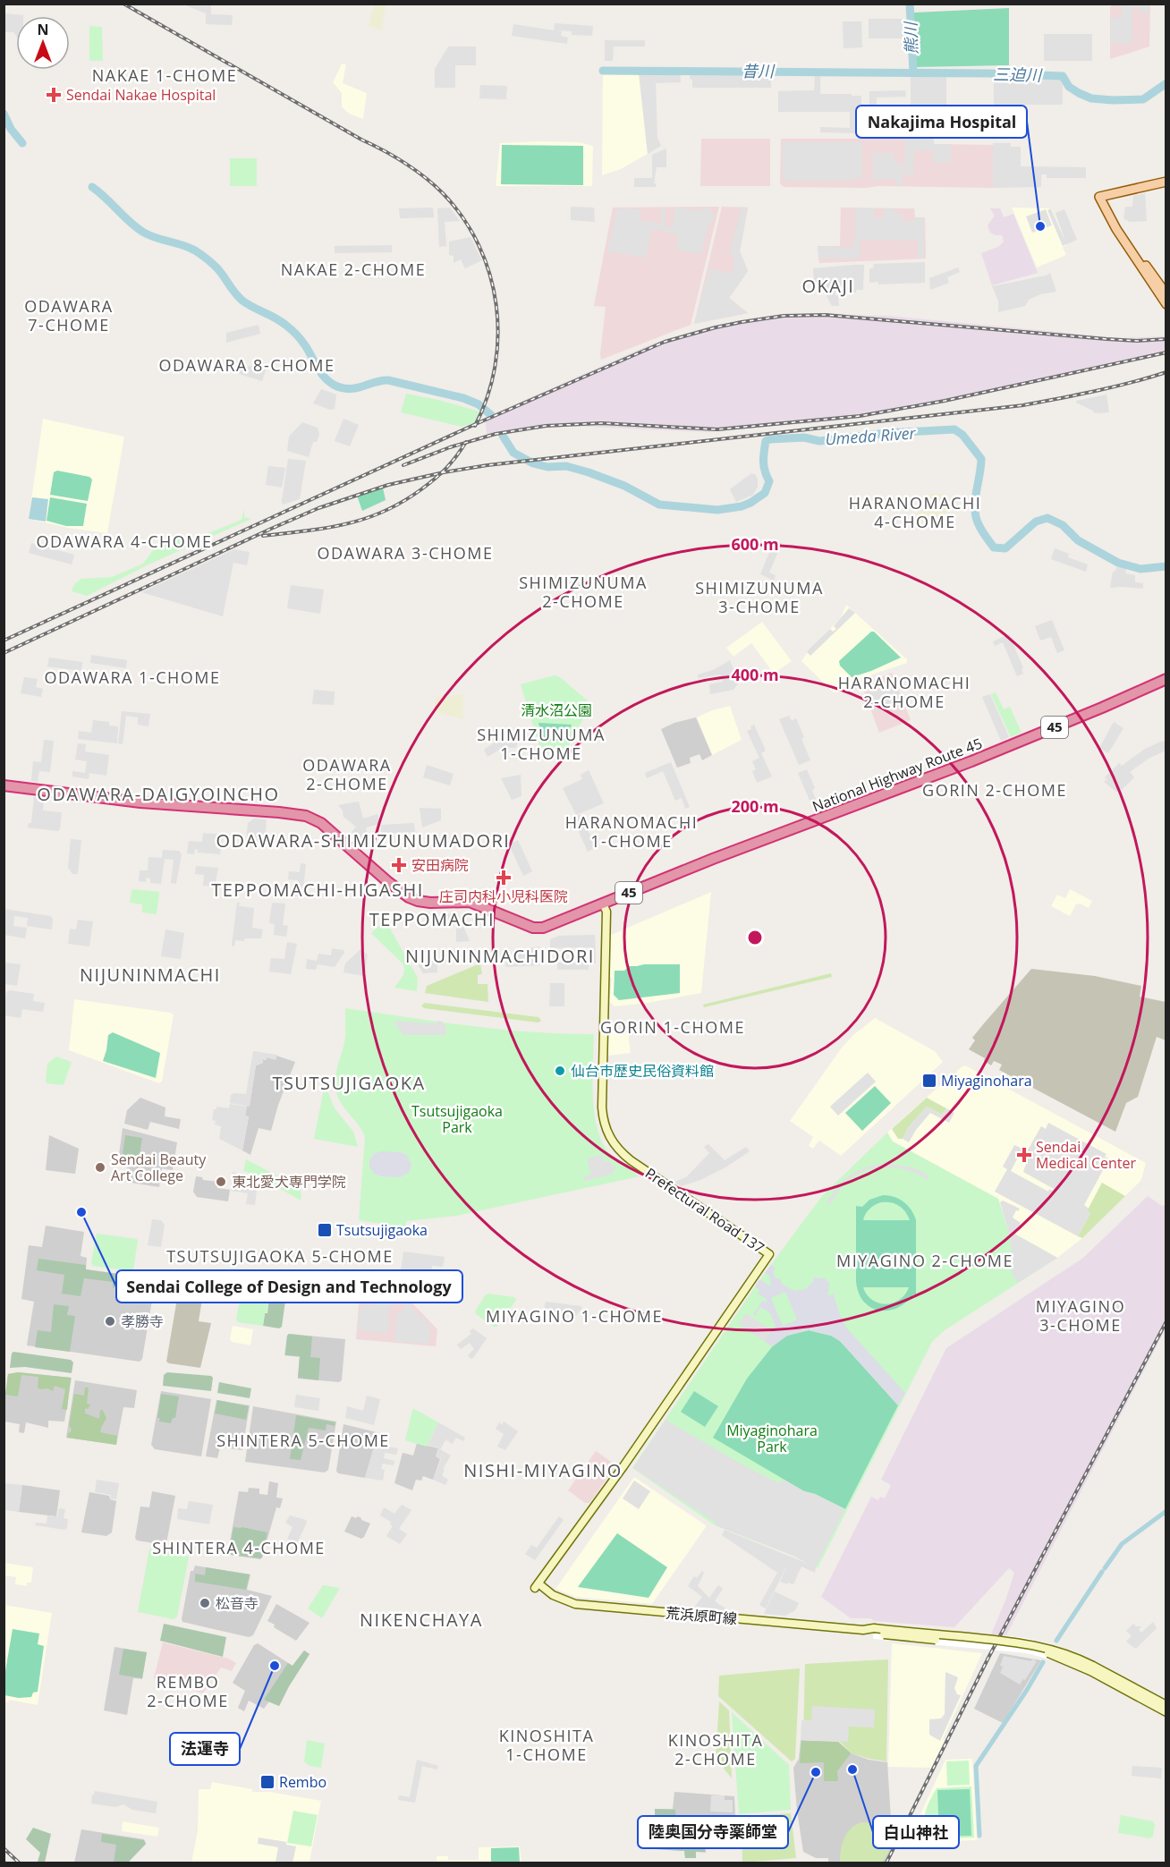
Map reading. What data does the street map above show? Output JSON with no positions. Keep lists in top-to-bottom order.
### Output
{
  "streets": {
    "highway": ["45", "National Highway Route 45"],
    "main road": ["Prefectural Road 137", "荒浜原町線"]
  },
  "crossings": [
    ["National Highway Route 45", "Prefectural Road 137"],
    ["Prefectural Road 137", "荒浜原町線"]
  ],
  "districts": [
    "NAKAE 1-CHOME",
    "NAKAE 2-CHOME",
    "OKAJI",
    "ODAWARA 7-CHOME",
    "ODAWARA 8-CHOME",
    "HARANOMACHI 4-CHOME",
    "ODAWARA 4-CHOME",
    "ODAWARA 3-CHOME",
    "SHIMIZUNUMA 2-CHOME",
    "SHIMIZUNUMA 3-CHOME",
    "ODAWARA 1-CHOME",
    "HARANOMACHI 2-CHOME",
    "SHIMIZUNUMA 1-CHOME",
    "ODAWARA 2-CHOME",
    "GORIN 2-CHOME",
    "ODAWARA-DAIGYOINCHO",
    "HARANOMACHI 1-CHOME",
    "ODAWARA-SHIMIZUNUMADORI",
    "TEPPOMACHI-HIGASHI",
    "TEPPOMACHI",
    "NIJUNINMACHIDORI",
    "NIJUNINMACHI",
    "GORIN 1-CHOME",
    "TSUTSUJIGAOKA",
    "TSUTSUJIGAOKA 5-CHOME",
    "MIYAGINO 2-CHOME",
    "MIYAGINO 3-CHOME",
    "MIYAGINO 1-CHOME",
    "SHINTERA 5-CHOME",
    "NISHI-MIYAGINO",
    "SHINTERA 4-CHOME",
    "NIKENCHAYA",
    "REMBO 2-CHOME",
    "KINOSHITA 1-CHOME",
    "KINOSHITA 2-CHOME"
  ],
  "water": [
    "熊川",
    "昔川",
    "三迫川",
    "Umeda River"
  ],
  "parks": ["清水沼公園", "Tsutsujigaoka Park", "Miyaginohara Park"],
  "places": {
    "health": [
      "Sendai Nakae Hospital",
      "安田病院",
      "庄司内科小児科医院",
      "Sendai Medical Center"
    ],
    "other": [
      "Nakajima Hospital",
      "仙台市歴史民俗資料館",
      "Sendai Beauty Art College",
      "東北愛犬専門学院",
      "Sendai College of Design and Technology",
      "孝勝寺",
      "松音寺",
      "法運寺",
      "白山神社",
      "陸奥国分寺薬師堂"
    ],
    "transit": ["Miyaginohara", "Tsutsujigaoka", "Rembo"]
  },
  "north": "top",
  "rings": ["600 m", "400 m", "200 m"]
}
